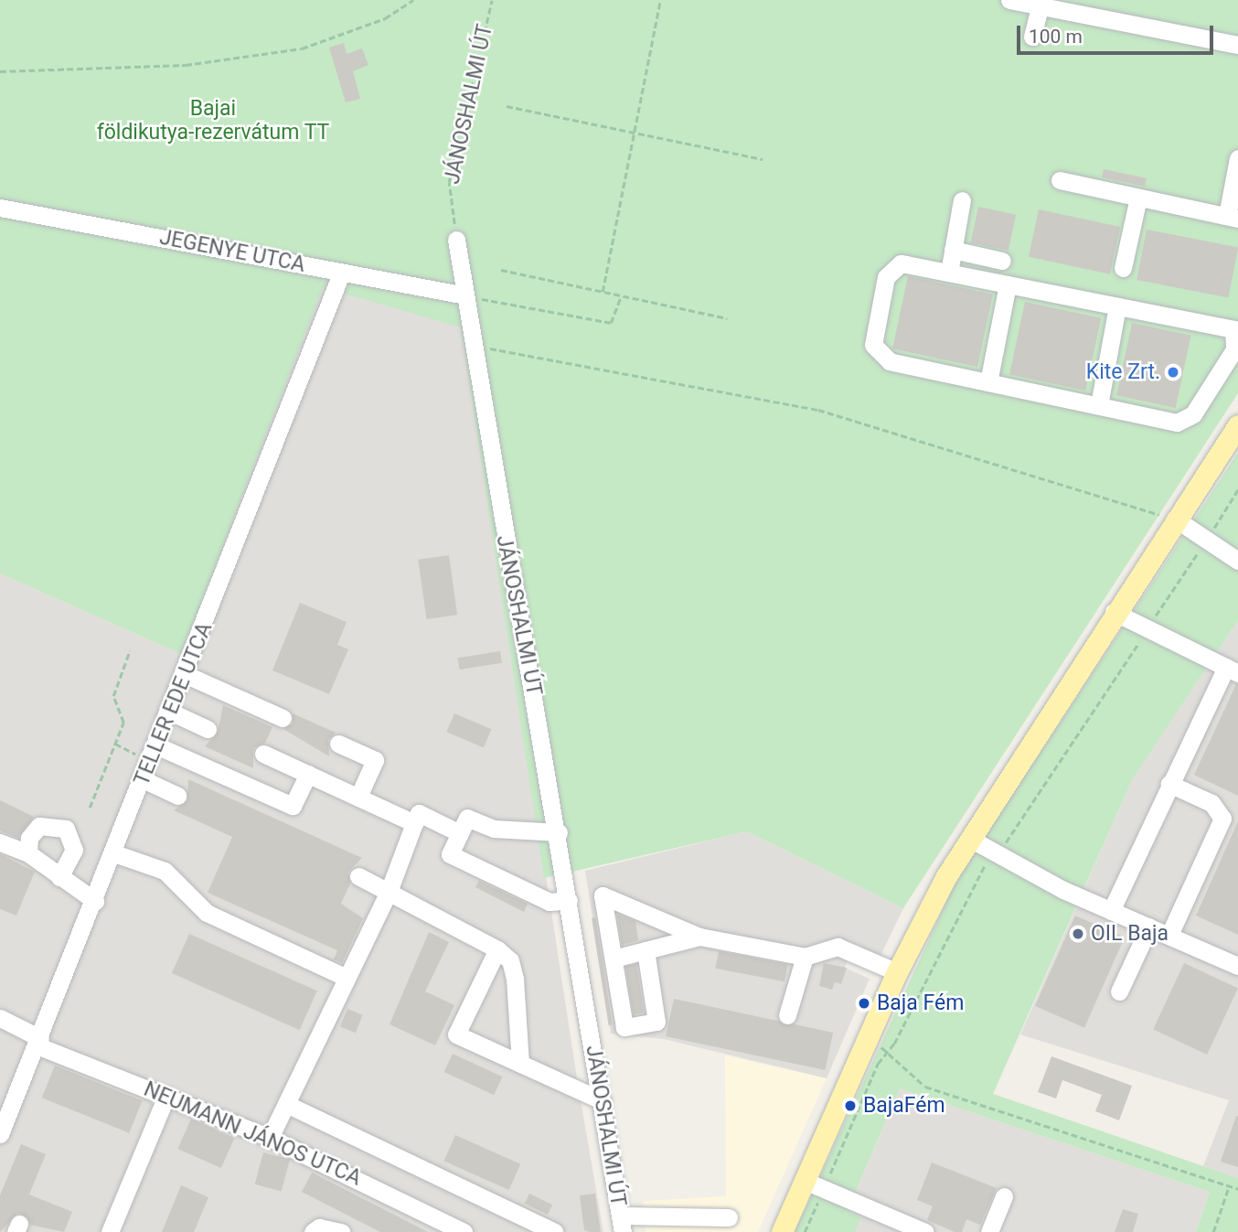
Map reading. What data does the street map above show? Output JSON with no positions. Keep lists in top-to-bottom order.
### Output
{
  "streets": {
    "street": [
      "JÁNOSHALMI ÚT",
      "JEGENYE UTCA",
      "TELLER EDE UTCA",
      "NEUMANN JÁNOS UTCA"
    ]
  },
  "crossings": [
    ["JÁNOSHALMI ÚT", "JEGENYE UTCA"],
    ["JEGENYE UTCA", "TELLER EDE UTCA"],
    ["TELLER EDE UTCA", "NEUMANN JÁNOS UTCA"]
  ],
  "parks": ["Bajai földikutya-rezervátum TT"],
  "places": [
    "Kite Zrt.",
    "OIL Baja",
    "Baja Fém",
    "BajaFém"
  ],
  "scale_bar": "100 m"
}
